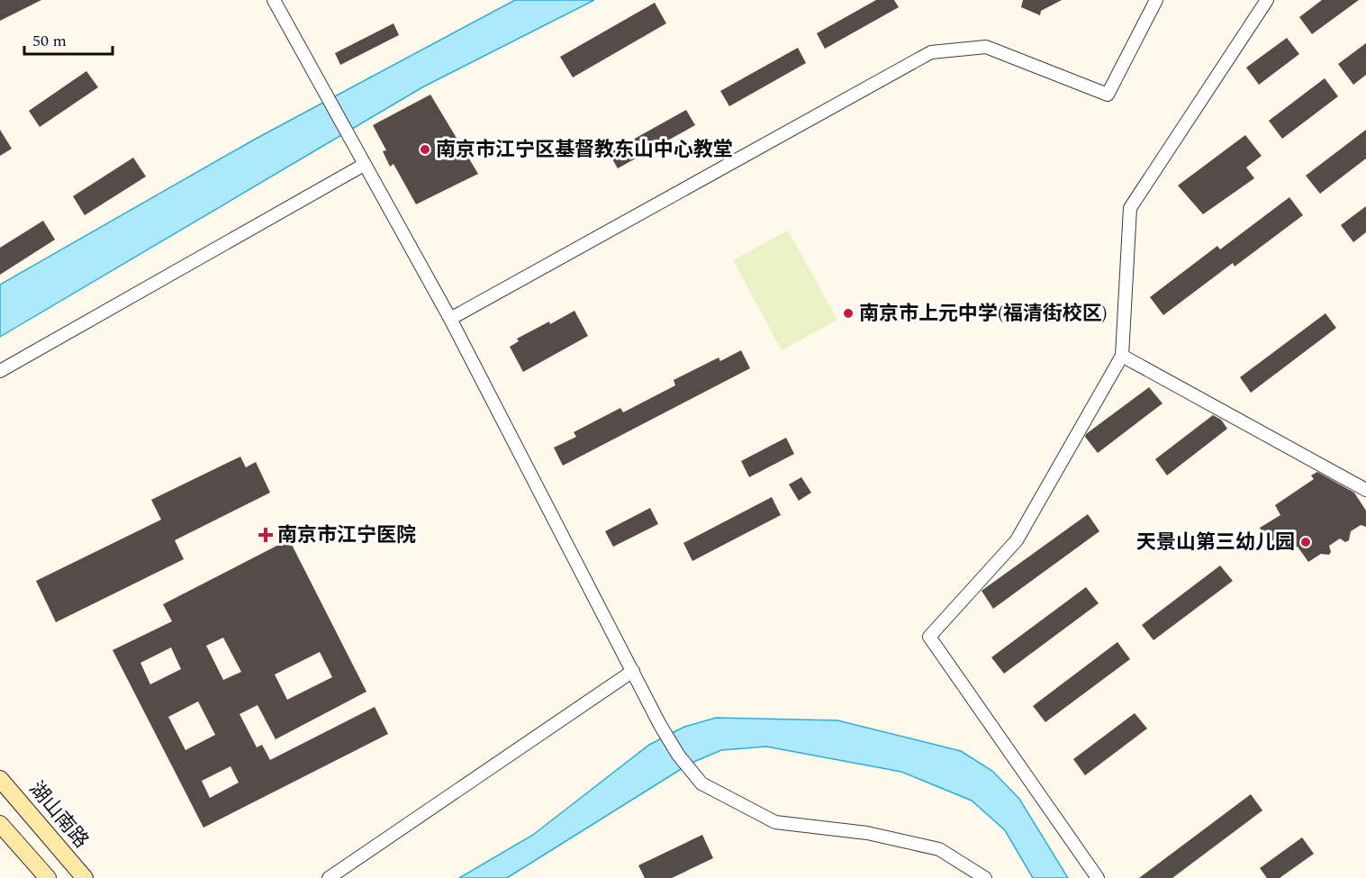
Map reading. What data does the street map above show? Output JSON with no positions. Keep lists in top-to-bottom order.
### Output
{
  "streets": {
    "main road": ["湖山南路"]
  },
  "places": {
    "other": ["南京市江宁区基督教东山中心教堂", "南京市上元中学(福清街校区)", "天景山第三幼儿园"],
    "health": ["南京市江宁医院"]
  },
  "scale_bar": "50 m"
}
